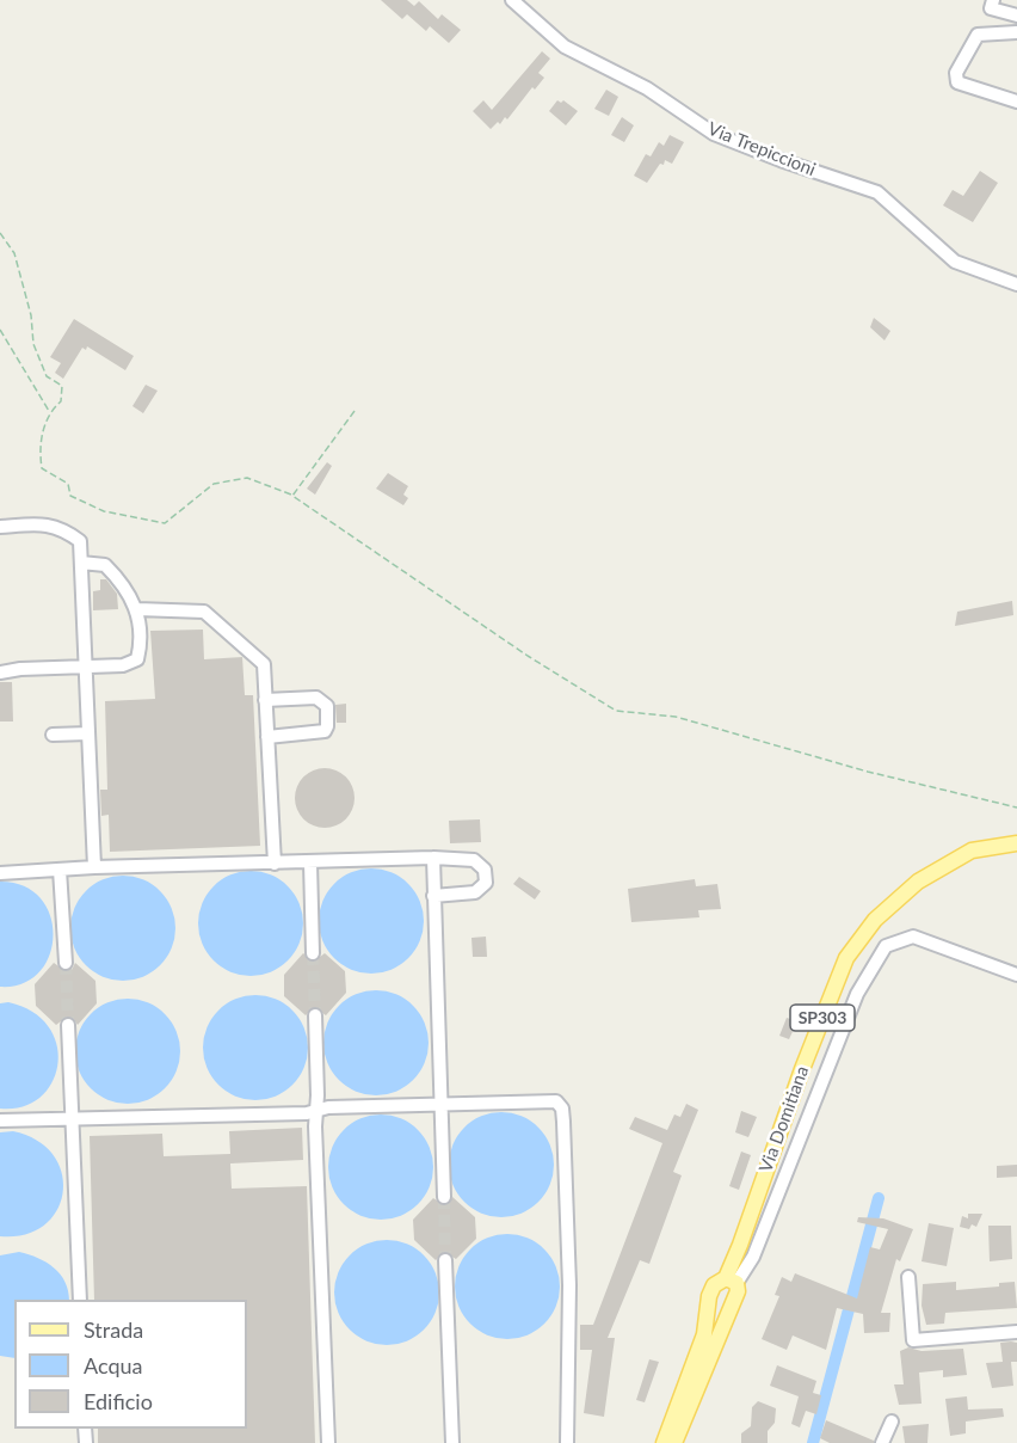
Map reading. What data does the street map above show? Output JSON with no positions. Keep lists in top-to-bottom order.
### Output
{
  "streets": {
    "main road": ["SP303", "Via Domitiana"],
    "street": ["Via Trepiccioni"]
  },
  "legend": ["Strada", "Acqua", "Edificio"]
}
